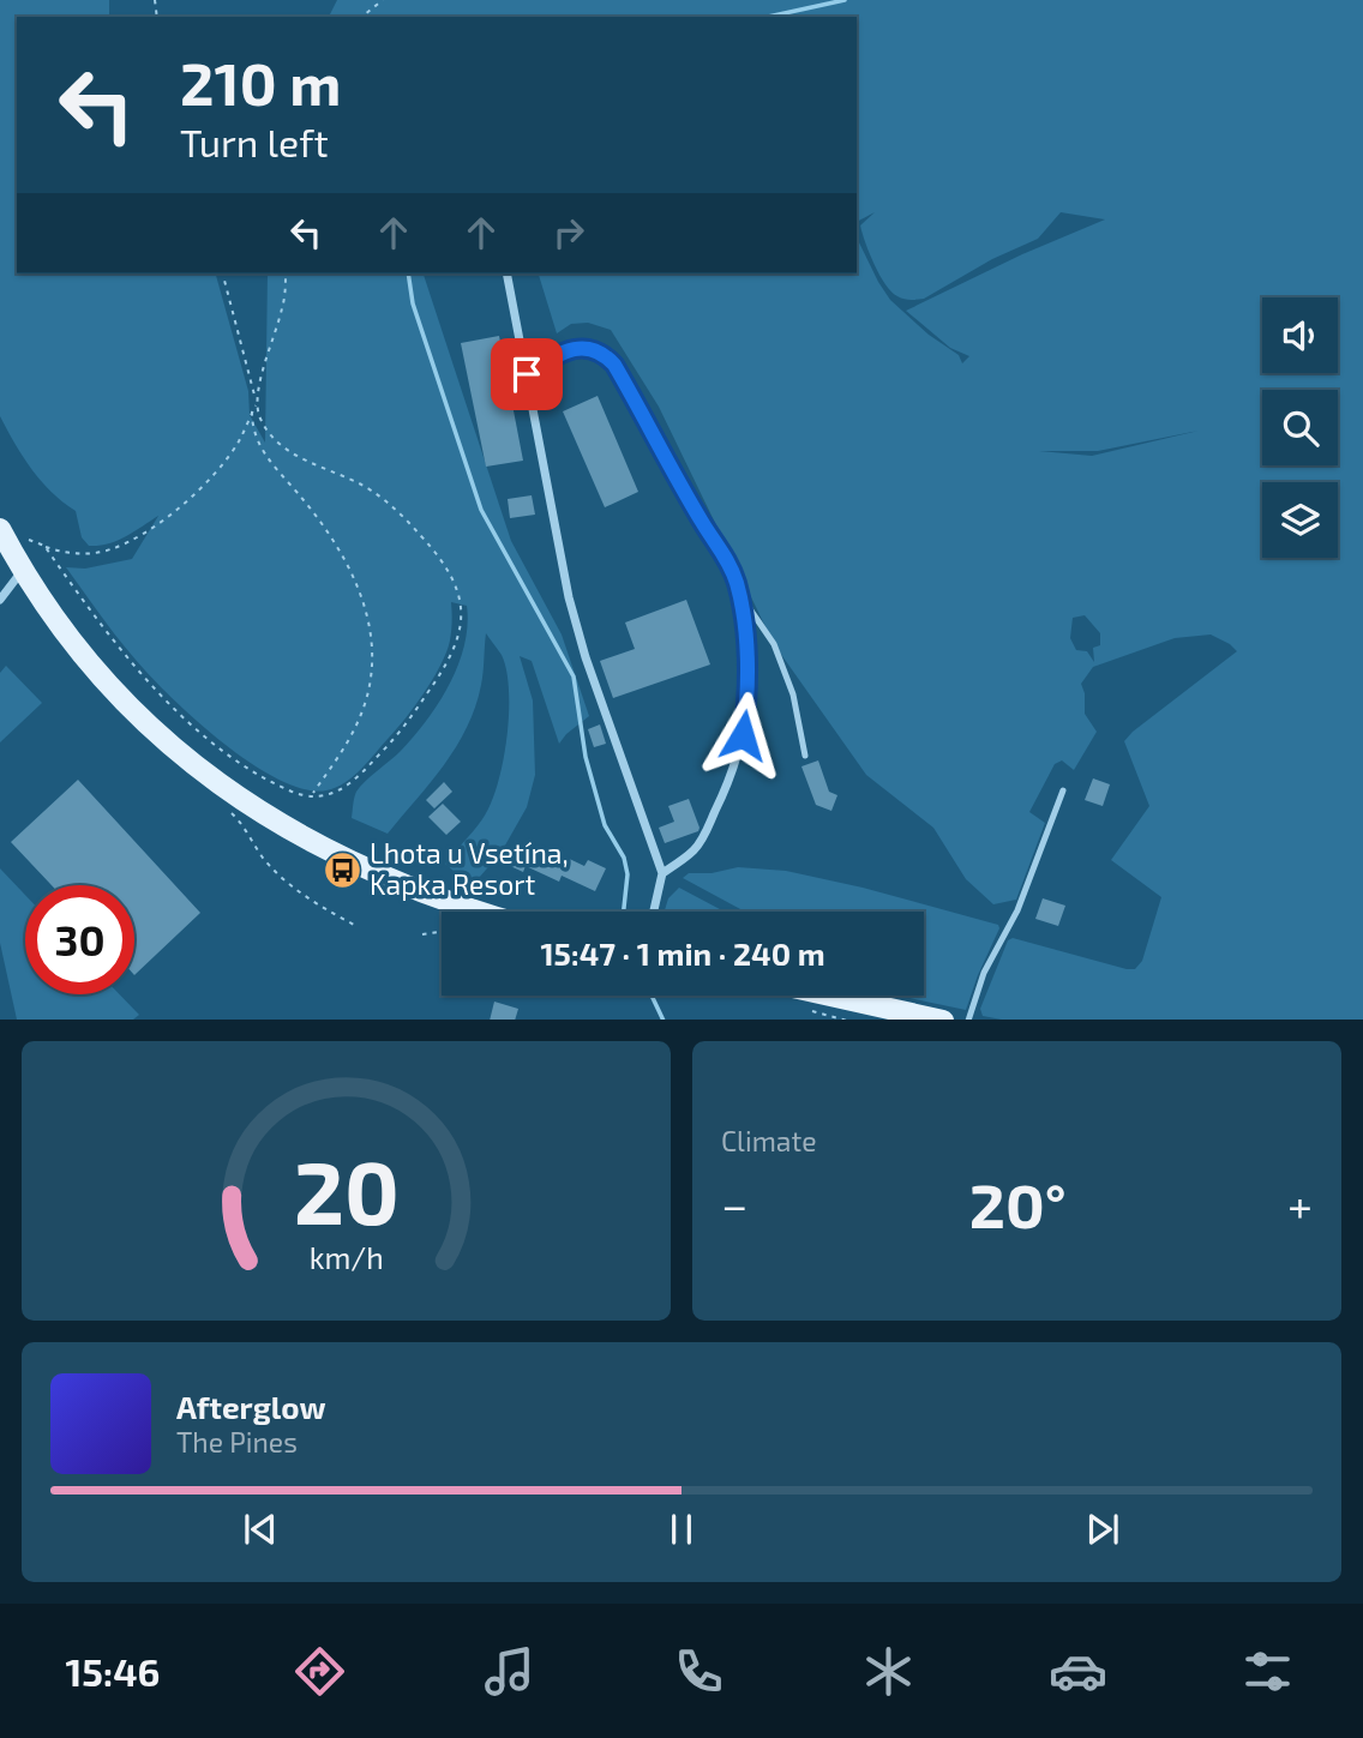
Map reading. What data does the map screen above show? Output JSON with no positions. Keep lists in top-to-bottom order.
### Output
{
  "places": {
    "bus stop": ["Lhota u Vsetína, Kapka Resort"]
  },
  "page": {
    "turn": ["210 m", "Turn left"],
    "limit": "30",
    "trip": "15:47 · 1 min · 240 m",
    "tile": "Climate",
    "heat": ["−", "20°", "+"],
    "song": ["Afterglow", "The Pines"],
    "tabs": "15:46",
    "gauge": ["20", "km/h"]
  }
}
